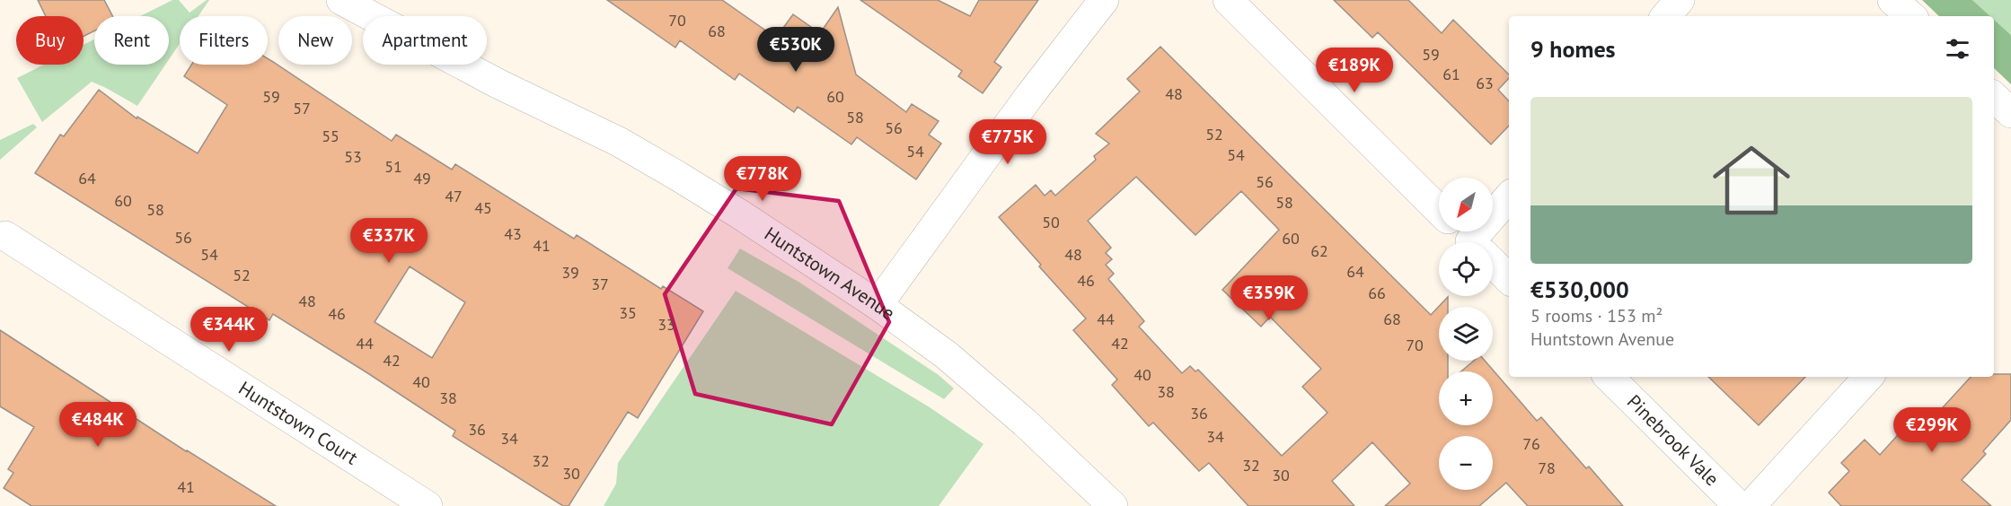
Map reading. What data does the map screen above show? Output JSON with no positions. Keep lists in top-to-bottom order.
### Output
{
  "streets": {
    "street": ["Huntstown Avenue", "Huntstown Court", "Pinebrook Vale"]
  },
  "house_numbers": [
    "70",
    "68",
    "59",
    "61",
    "63",
    "48",
    "59",
    "60",
    "57",
    "58",
    "56",
    "52",
    "55",
    "54",
    "54",
    "53",
    "51",
    "64",
    "49",
    "56",
    "47",
    "60",
    "58",
    "45",
    "58",
    "50",
    "43",
    "56",
    "60",
    "41",
    "62",
    "54",
    "48",
    "64",
    "39",
    "52",
    "46",
    "37",
    "66",
    "48",
    "35",
    "46",
    "44",
    "68",
    "33",
    "44",
    "42",
    "70",
    "42",
    "40",
    "40",
    "38",
    "38",
    "36",
    "36",
    "34",
    "34",
    "76",
    "32",
    "32",
    "78",
    "30",
    "30",
    "41"
  ],
  "north": "bottom left",
  "page": {
    "chip": [
      "Buy",
      "Rent",
      "Filters",
      "New",
      "Apartment"
    ],
    "heading": "9 homes",
    "price": [
      "€530K",
      "€189K",
      "€775K",
      "€778K",
      "€337K",
      "€359K",
      "€344K",
      "€484K",
      "€299K"
    ],
    "list": [
      {
        "name": "€530,000",
        "note": "5 rooms · 153 m² · Huntstown Avenue"
      }
    ],
    "map_buttons": ["+", "−"]
  }
}
